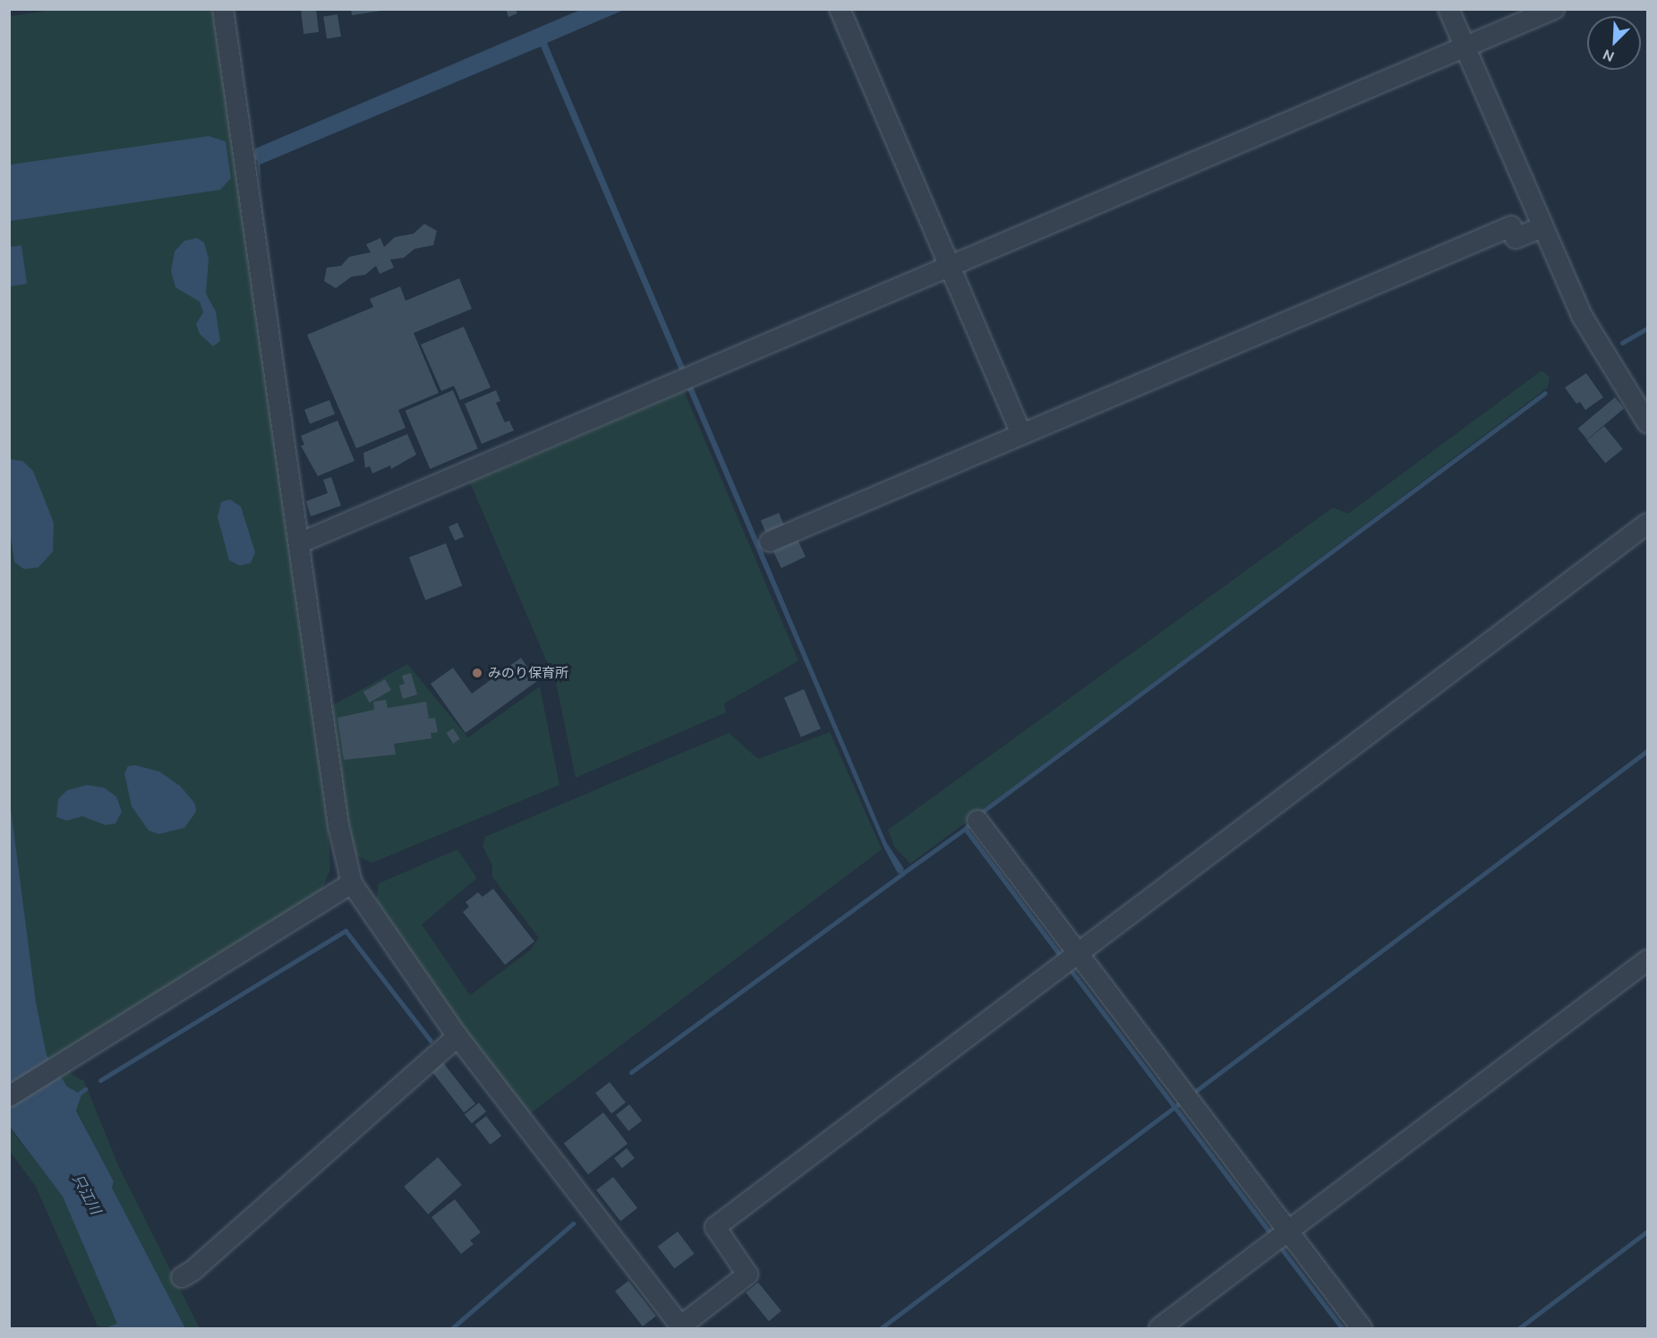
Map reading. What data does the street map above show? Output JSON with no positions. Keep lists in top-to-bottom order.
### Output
{
  "water": ["只江川"],
  "places": ["みのり保育所"],
  "north": "bottom left"
}
